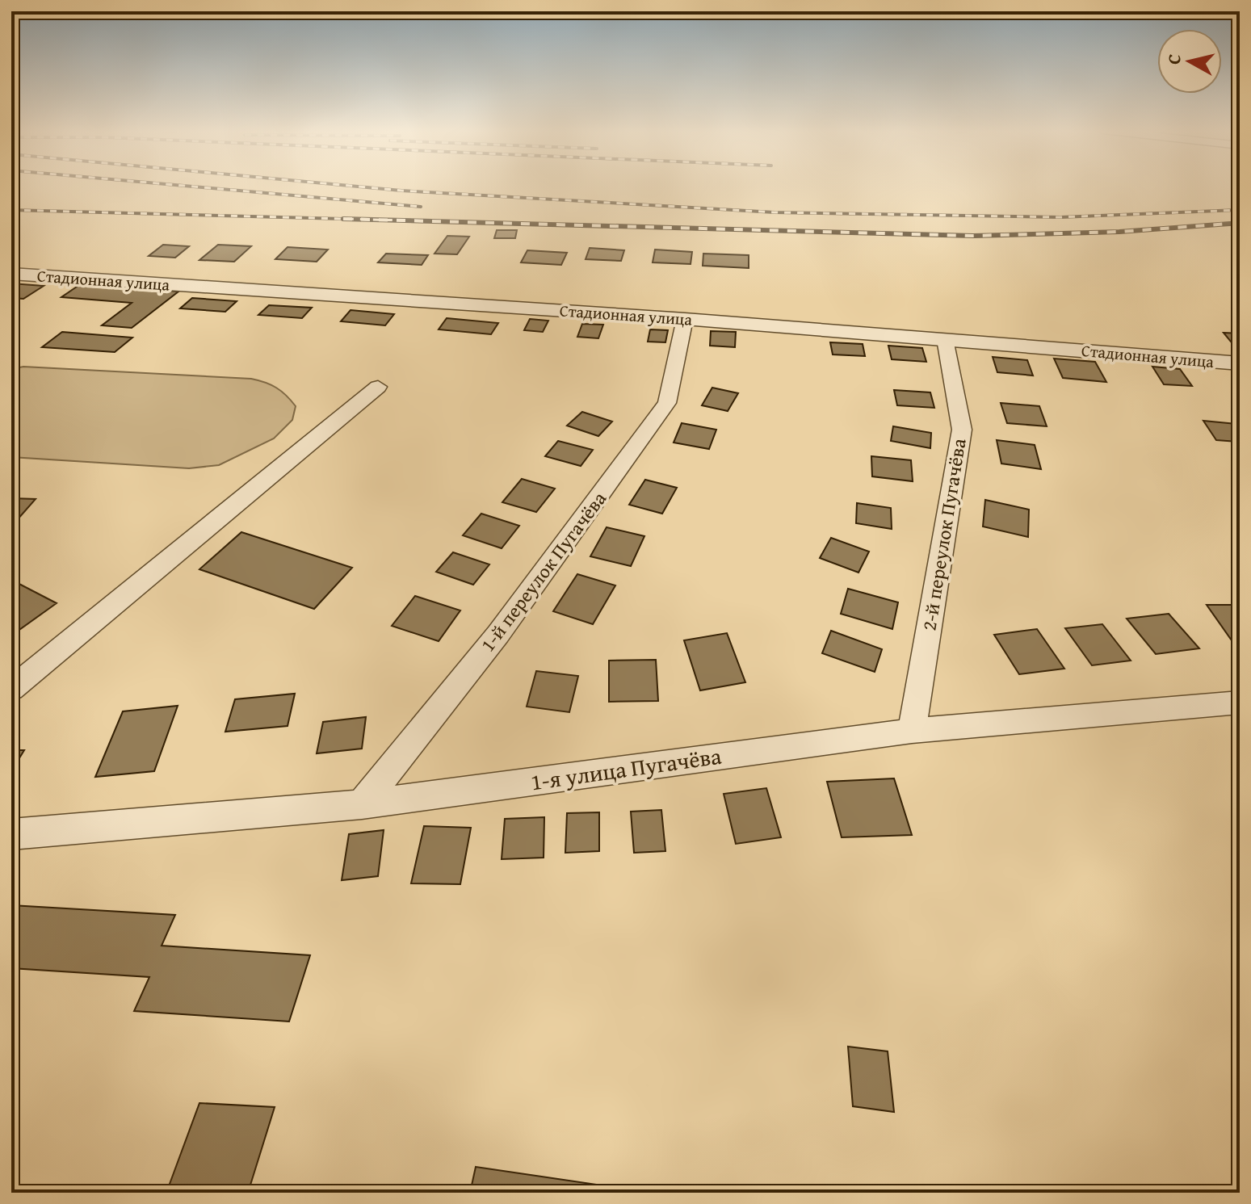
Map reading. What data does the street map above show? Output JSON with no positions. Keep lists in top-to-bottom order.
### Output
{
  "streets": {
    "street": [
      "Стадионная улица",
      "2-й переулок Пугачёва",
      "1-й переулок Пугачёва",
      "1-я улица Пугачёва"
    ]
  },
  "crossings": [
    ["Стадионная улица", "2-й переулок Пугачёва"],
    ["Стадионная улица", "1-й переулок Пугачёва"],
    ["2-й переулок Пугачёва", "1-я улица Пугачёва"],
    ["1-й переулок Пугачёва", "1-я улица Пугачёва"]
  ],
  "north": "left"
}
